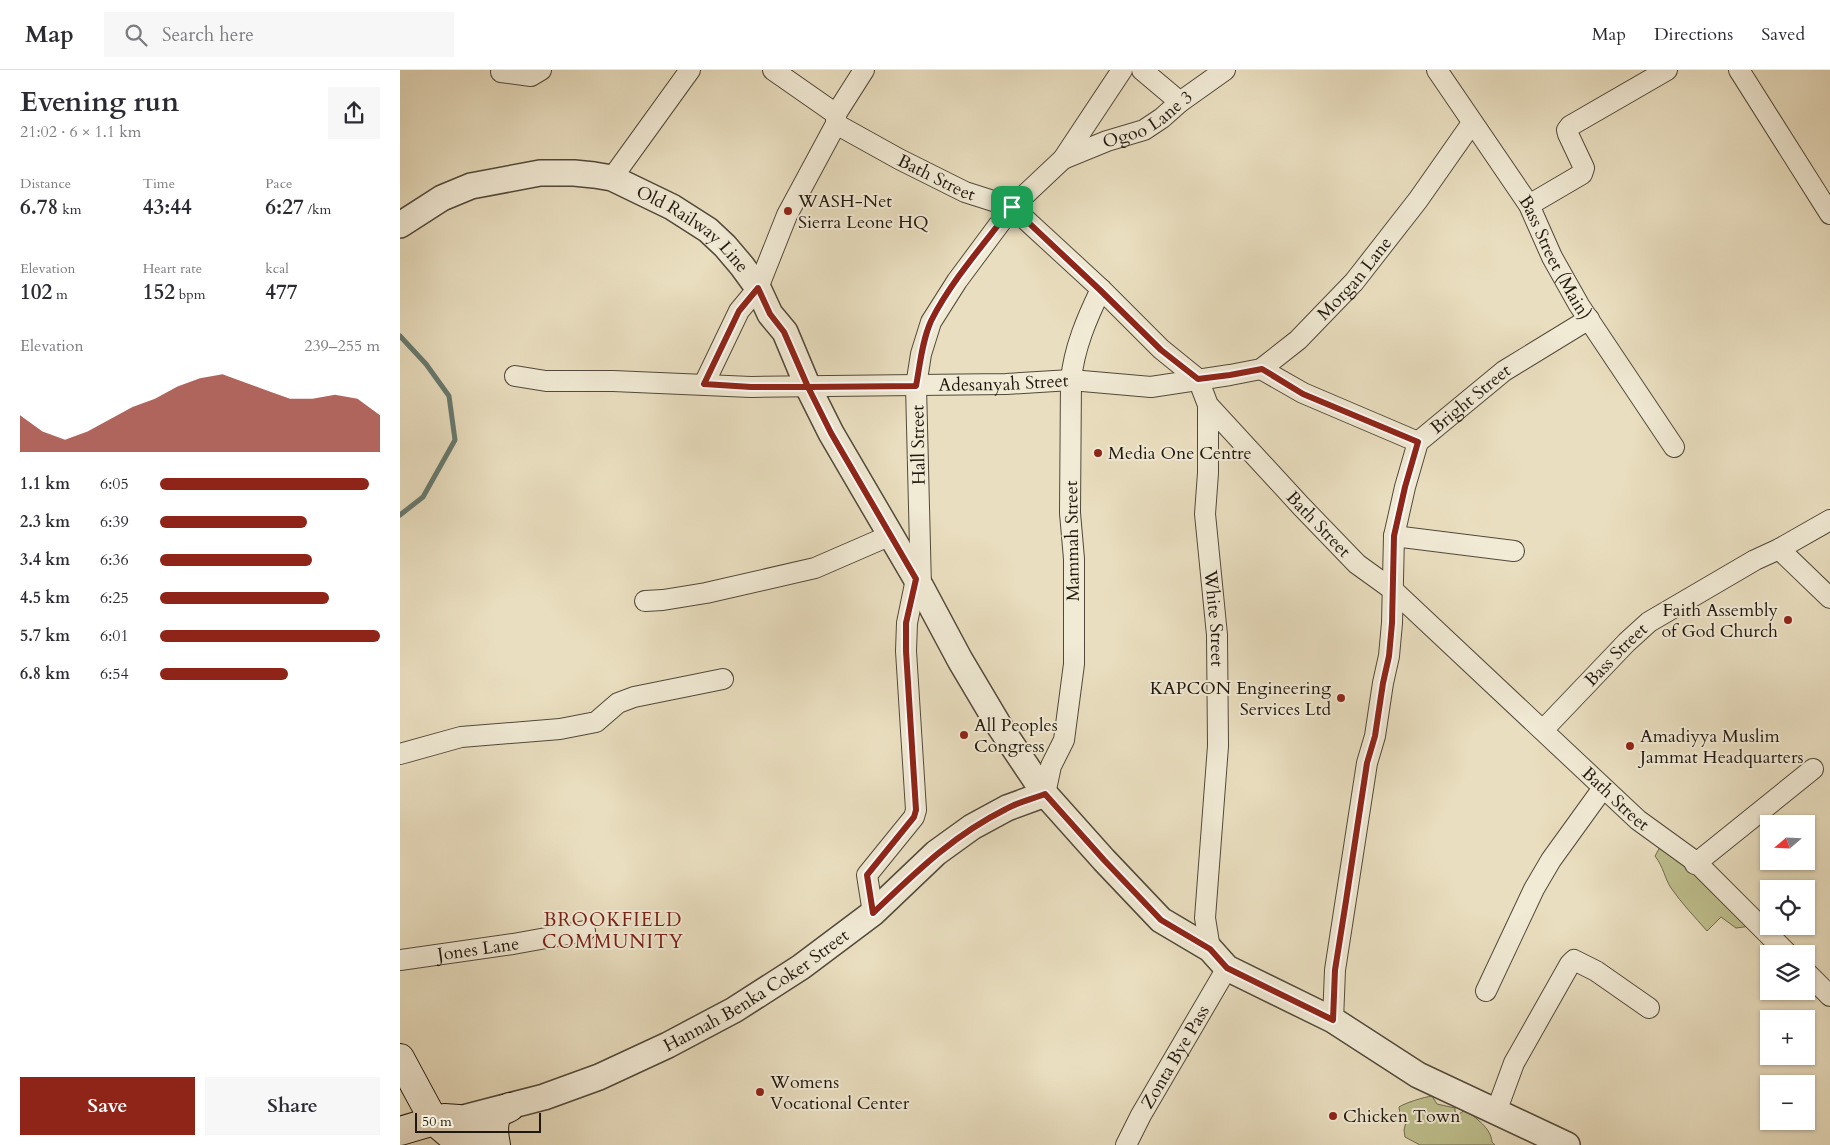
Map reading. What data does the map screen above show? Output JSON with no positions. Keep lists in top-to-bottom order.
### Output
{
  "streets": {
    "street": [
      "Ogoo Lane 3",
      "Bath Street",
      "Old Railway Line",
      "Bass Street (Main)",
      "Morgan Lane",
      "Adesanyah Street",
      "Bright Street",
      "Hall Street",
      "Mammah Street",
      "White Street",
      "Bass Street",
      "Jones Lane",
      "Hannah Benka Coker Street",
      "Zonta Bye Pass"
    ]
  },
  "crossings": [
    ["Ogoo Lane 3", "Hall Street"],
    ["Bath Street", "Morgan Lane"],
    ["Bath Street", "Adesanyah Street"],
    ["Bath Street", "Bright Street"],
    ["Bath Street", "Hall Street"],
    ["Bath Street", "Mammah Street"],
    ["Bath Street", "White Street"],
    ["Bath Street", "Bass Street"],
    ["Old Railway Line", "Adesanyah Street"],
    ["Old Railway Line", "Bright Street"],
    ["Old Railway Line", "Hall Street"],
    ["Old Railway Line", "Mammah Street"],
    ["Old Railway Line", "White Street"],
    ["Old Railway Line", "Hannah Benka Coker Street"],
    ["Old Railway Line", "Zonta Bye Pass"],
    ["Bass Street (Main)", "Morgan Lane"],
    ["Bass Street (Main)", "Bright Street"],
    ["Morgan Lane", "Adesanyah Street"],
    ["Adesanyah Street", "Hall Street"],
    ["Adesanyah Street", "Mammah Street"],
    ["Hall Street", "Hannah Benka Coker Street"],
    ["Mammah Street", "Hannah Benka Coker Street"]
  ],
  "districts": ["BROOKFIELD COMMUNITY"],
  "places": [
    "WASH-Net Sierra Leone HQ",
    "Media One Centre",
    "Faith Assembly of God Church",
    "KAPCON Engineering Services Ltd",
    "All Peoples Congress",
    "Amadiyya Muslim Jammat Headquarters",
    "Womens Vocational Center",
    "Chicken Town"
  ],
  "scale_bar": "50 m",
  "north": "left",
  "page": {
    "header": "Map",
    "search": "Search here",
    "nav": ["Map", "Directions", "Saved"],
    "heading": ["Evening run", "21:02 · 6 × 1.1 km"],
    "stats": [
      ["Distance", "6.78 km"],
      ["Time", "43:44"],
      ["Pace", "6:27 /km"],
      ["Elevation", "102 m"],
      ["Heart rate", "152 bpm"],
      ["kcal", "477"]
    ],
    "chart": ["Elevation", "239–255 m"],
    "list": [
      {
        "name": "1.1 km",
        "note": "6:05"
      },
      {
        "name": "2.3 km",
        "note": "6:39"
      },
      {
        "name": "3.4 km",
        "note": "6:36"
      },
      {
        "name": "4.5 km",
        "note": "6:25"
      },
      {
        "name": "5.7 km",
        "note": "6:01"
      },
      {
        "name": "6.8 km",
        "note": "6:54"
      }
    ],
    "map_buttons": ["+", "−"],
    "buttons": ["Save", "Share"],
    "scale": "50 m"
  }
}
